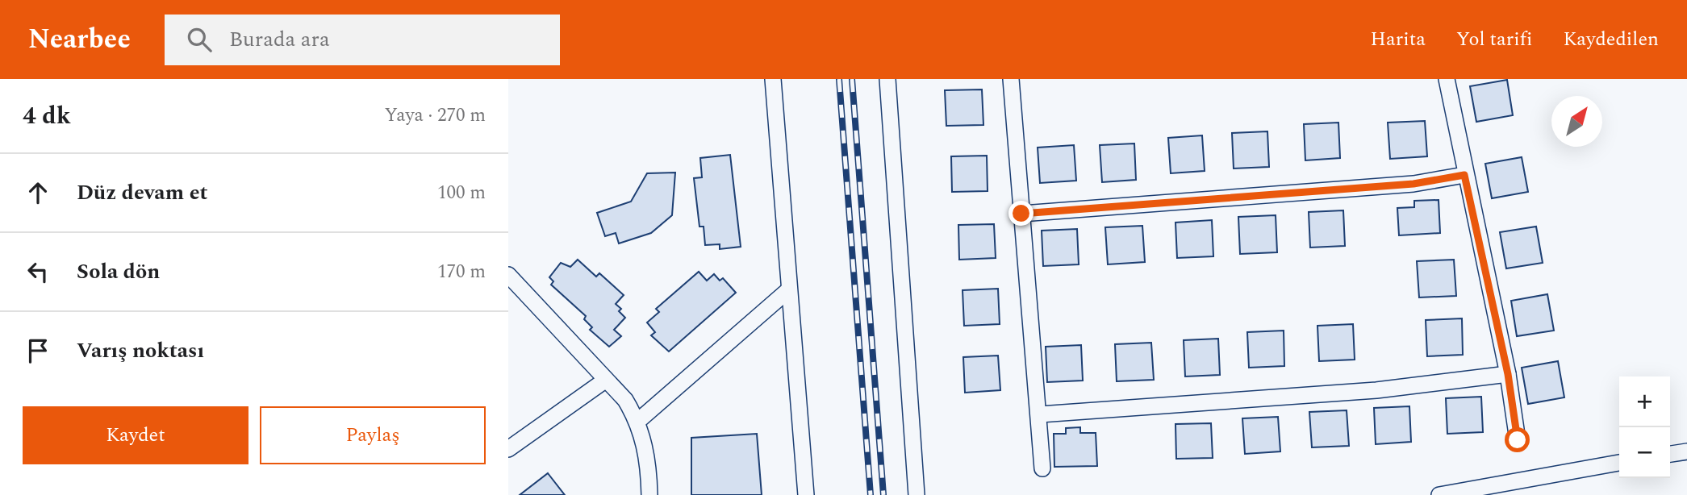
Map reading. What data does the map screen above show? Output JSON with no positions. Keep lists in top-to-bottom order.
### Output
{
  "north": "top right",
  "page": {
    "header": "Nearbee",
    "search": "Burada ara",
    "nav": ["Harita", "Yol tarifi", "Kaydedilen"],
    "heading": ["4 dk", "Yaya · 270 m"],
    "list": [
      ["Düz devam et", "100 m"],
      ["Sola dön", "170 m"],
      "Varış noktası"
    ],
    "map_buttons": ["+", "−"],
    "buttons": ["Kaydet", "Paylaş"]
  }
}
